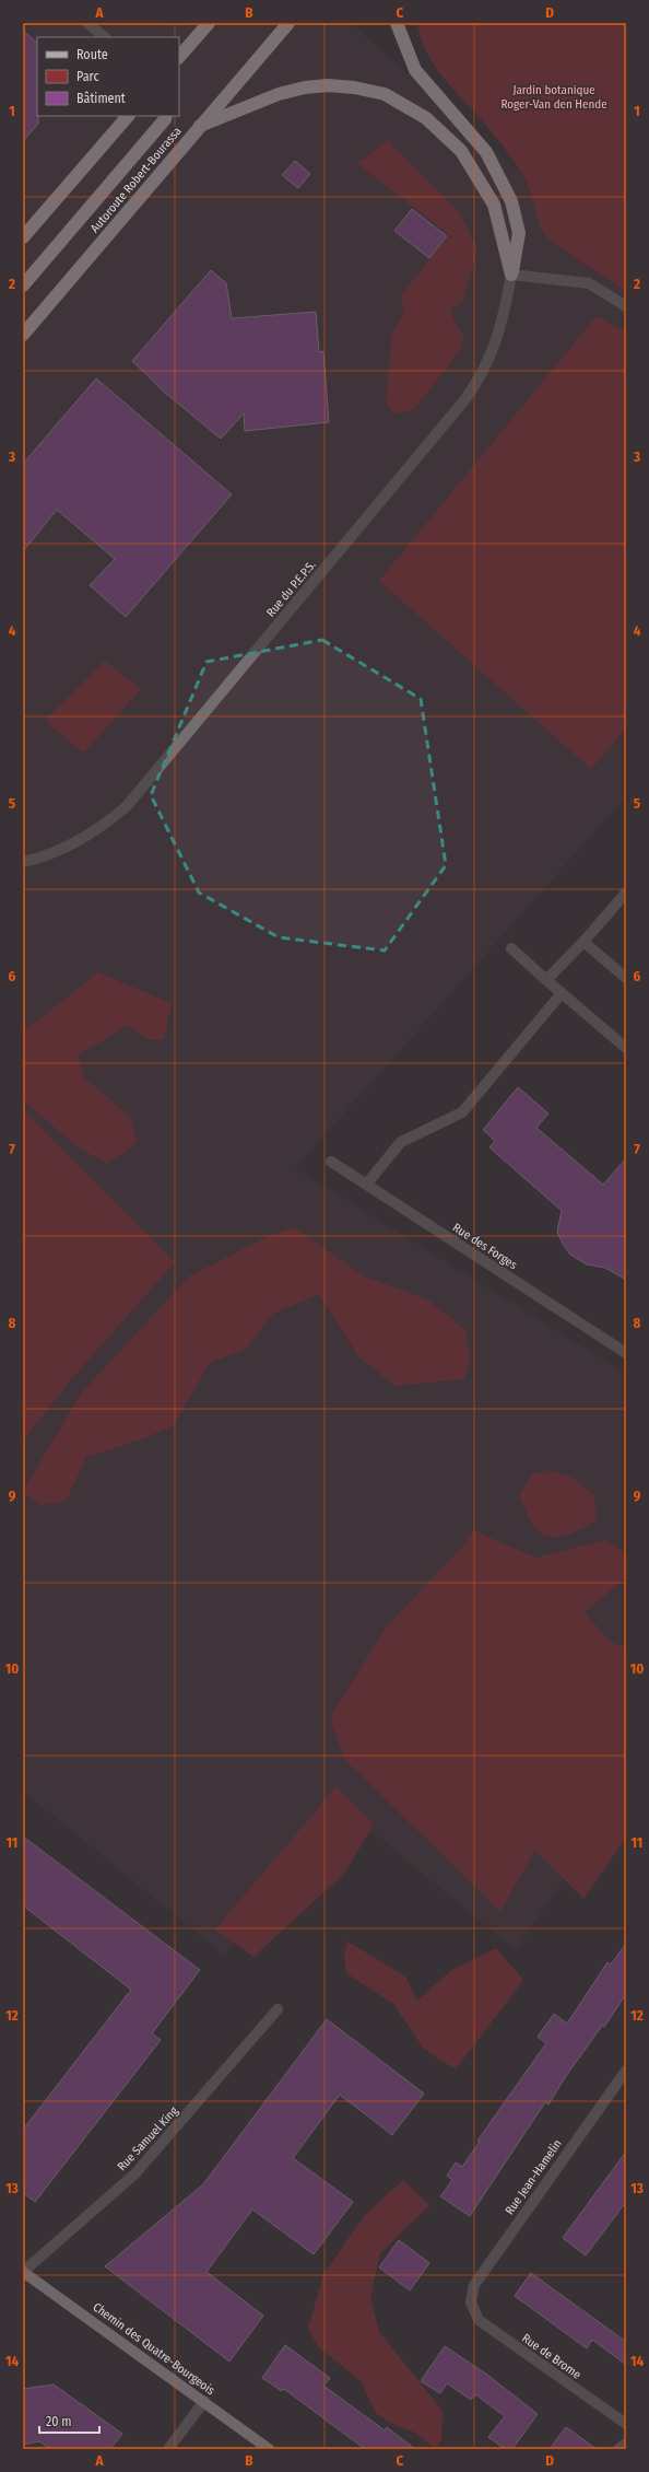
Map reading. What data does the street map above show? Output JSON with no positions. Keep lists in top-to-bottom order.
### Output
{
  "streets": {
    "highway": ["Autoroute Robert-Bourassa"],
    "main road": ["Chemin des Quatre-Bourgeois"],
    "street": [
      "Rue du P.E.P.S.",
      "Rue des Forges",
      "Rue Samuel King",
      "Rue Jean-Hamelin",
      "Rue de Brome"
    ]
  },
  "crossings": [
    ["Rue Samuel King", "Chemin des Quatre-Bourgeois"],
    ["Rue Jean-Hamelin", "Rue de Brome"]
  ],
  "parks": ["Jardin botanique Roger-Van den Hende"],
  "legend": ["Route", "Parc", "Bâtiment"],
  "scale_bar": "20 m",
  "grid": {
    "columns": [
      "A",
      "B",
      "C",
      "D"
    ],
    "rows": [
      "1",
      "2",
      "3",
      "4",
      "5",
      "6",
      "7",
      "8",
      "9",
      "10",
      "11",
      "12",
      "13",
      "14"
    ]
  }
}
